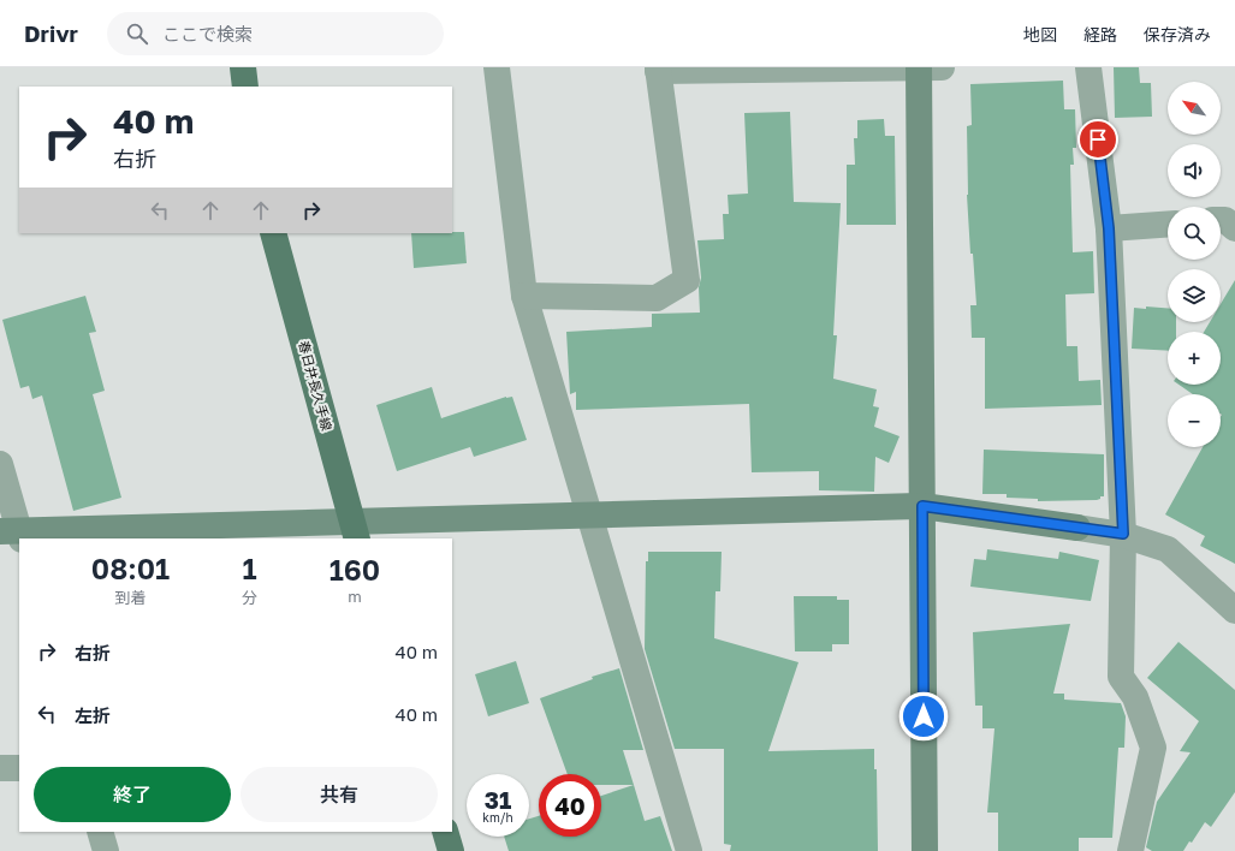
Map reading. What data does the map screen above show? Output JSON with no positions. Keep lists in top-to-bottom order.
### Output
{
  "streets": {
    "main road": ["春日井長久手線"]
  },
  "north": "top left",
  "page": {
    "header": "Drivr",
    "search": "ここで検索",
    "nav": ["地図", "経路", "保存済み"],
    "map_buttons": ["+", "−"],
    "turn": ["40 m", "右折"],
    "eta": [
      "08:01",
      "到着",
      "1",
      "分",
      "160",
      "m"
    ],
    "list": [
      {
        "name": "右折",
        "value": "40 m"
      },
      {
        "name": "左折",
        "value": "40 m"
      }
    ],
    "buttons": ["終了", "共有"],
    "speed": "31 km/h",
    "limit": "40"
  }
}
